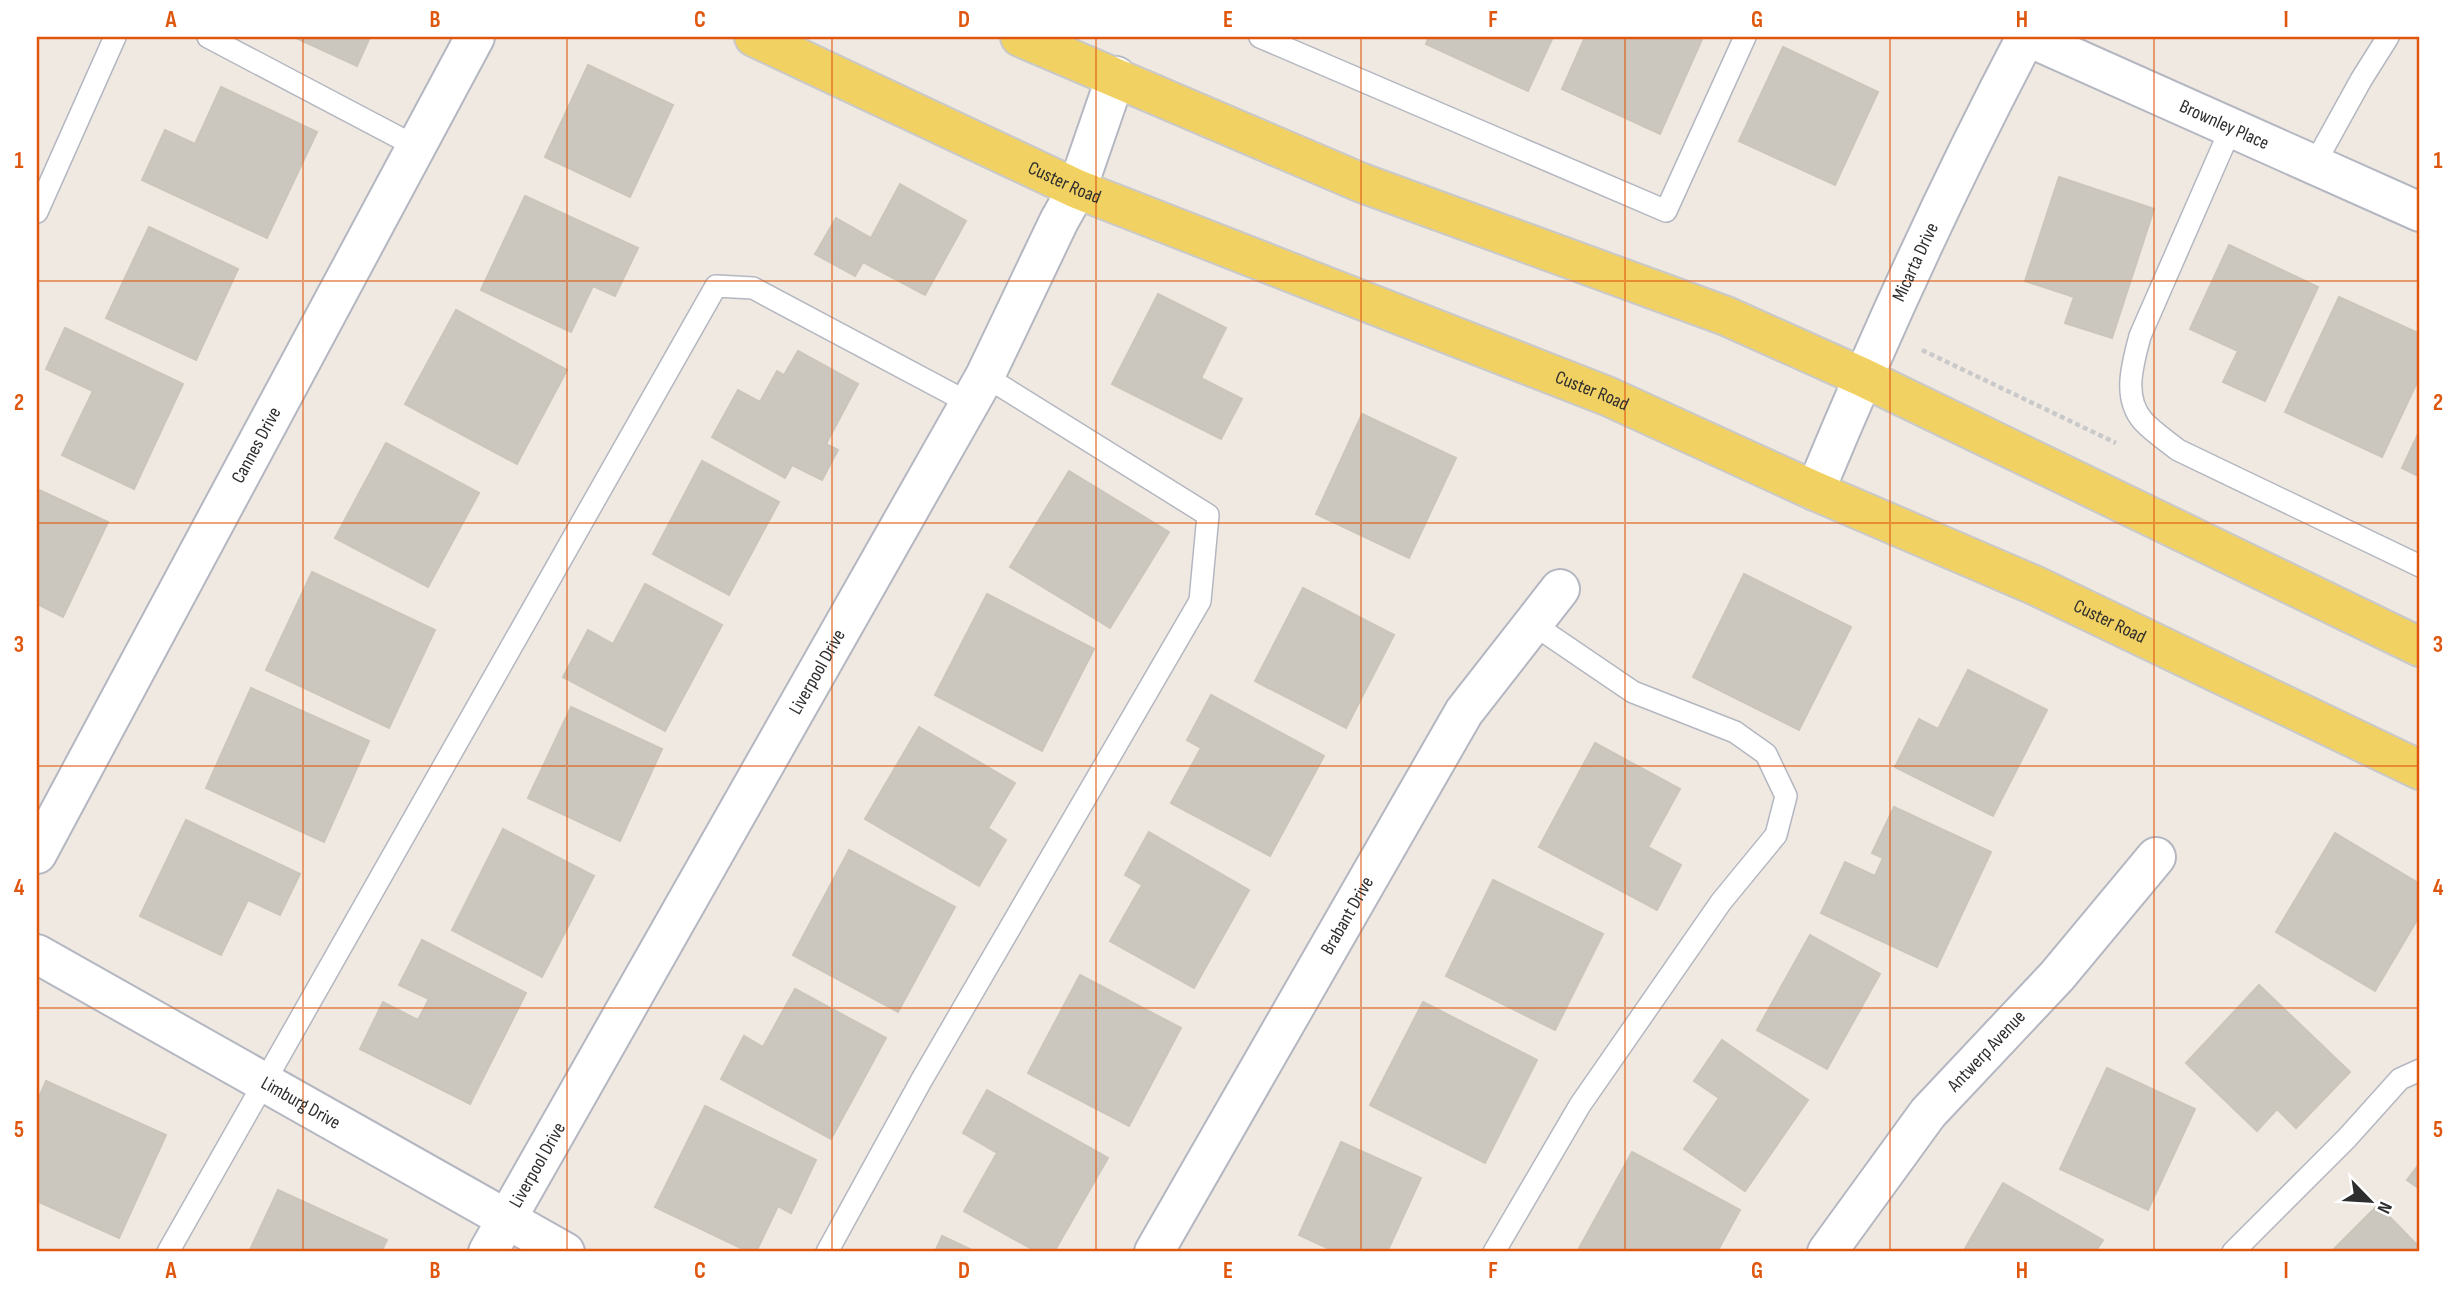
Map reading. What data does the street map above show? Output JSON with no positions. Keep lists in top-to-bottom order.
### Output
{
  "streets": {
    "main road": ["Custer Road"],
    "street": [
      "Brownley Place",
      "Micarta Drive",
      "Cannes Drive",
      "Liverpool Drive",
      "Brabant Drive",
      "Antwerp Avenue",
      "Limburg Drive"
    ]
  },
  "crossings": [
    ["Brownley Place", "Micarta Drive"],
    ["Custer Road", "Micarta Drive"],
    ["Custer Road", "Liverpool Drive"],
    ["Liverpool Drive", "Limburg Drive"]
  ],
  "north": "bottom right",
  "grid": {
    "columns": [
      "A",
      "B",
      "C",
      "D",
      "E",
      "F",
      "G",
      "H",
      "I"
    ],
    "rows": [
      "1",
      "2",
      "3",
      "4",
      "5"
    ]
  }
}
